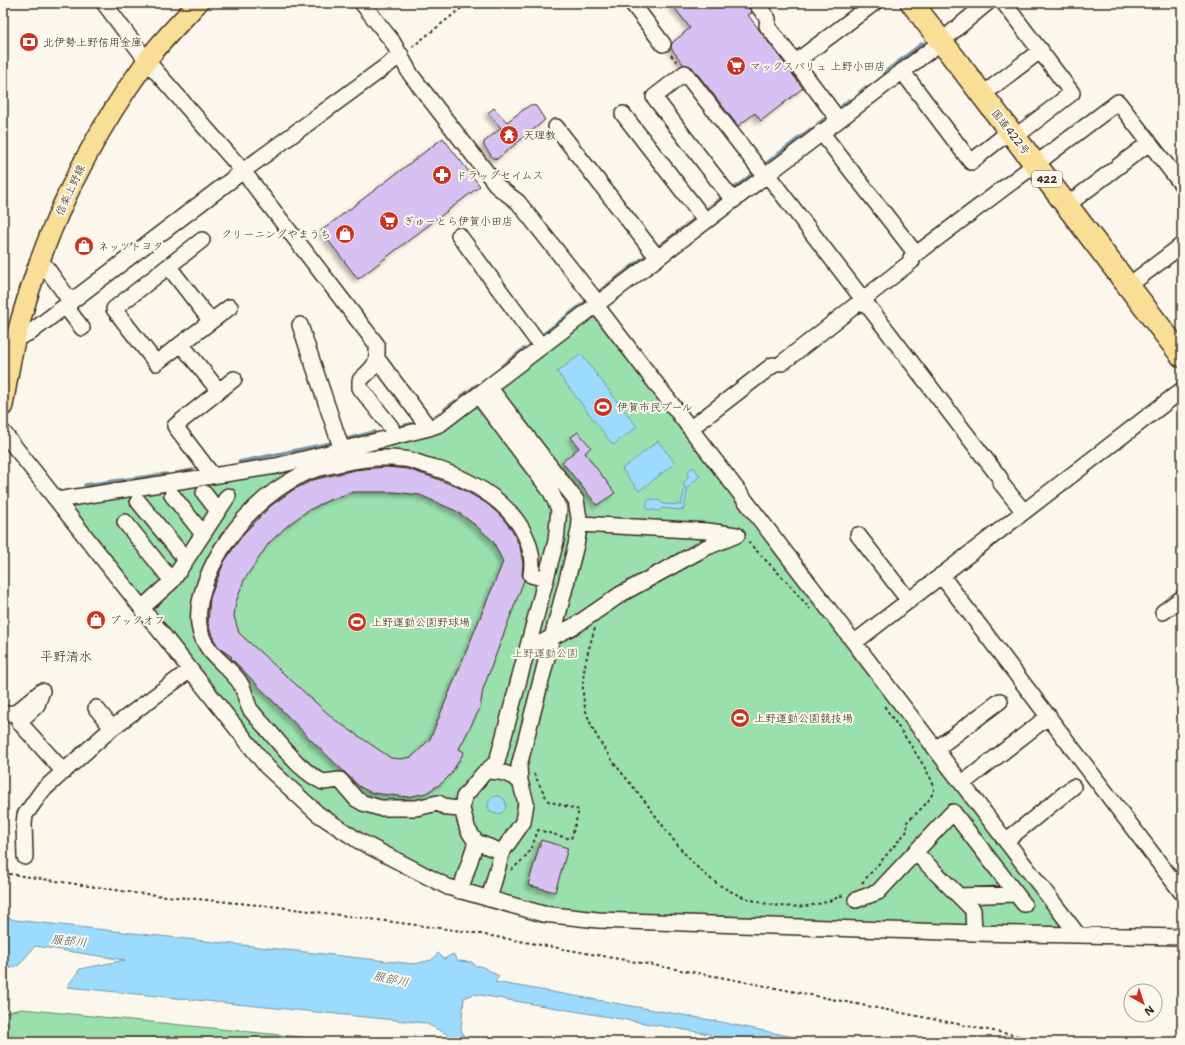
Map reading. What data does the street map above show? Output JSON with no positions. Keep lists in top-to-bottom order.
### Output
{
  "streets": {
    "highway": ["国道422号", "422"],
    "main road": ["信楽上野線"]
  },
  "districts": ["平野清水"],
  "water": ["服部川"],
  "parks": ["上野運動公園"],
  "places": {
    "bank": ["北伊勢上野信用金庫"],
    "supermarket": ["マックスバリュ 上野小田店", "ぎゅーとら伊賀小田店"],
    "temple": ["天理教"],
    "pharmacy": ["ドラッグセイムス"],
    "shop": ["クリーニングやまうち", "ネッツトヨタ", "ブックオフ"],
    "sports": ["伊賀市民プール", "上野運動公園野球場", "上野運動公園競技場"]
  },
  "north": "bottom right"
}
